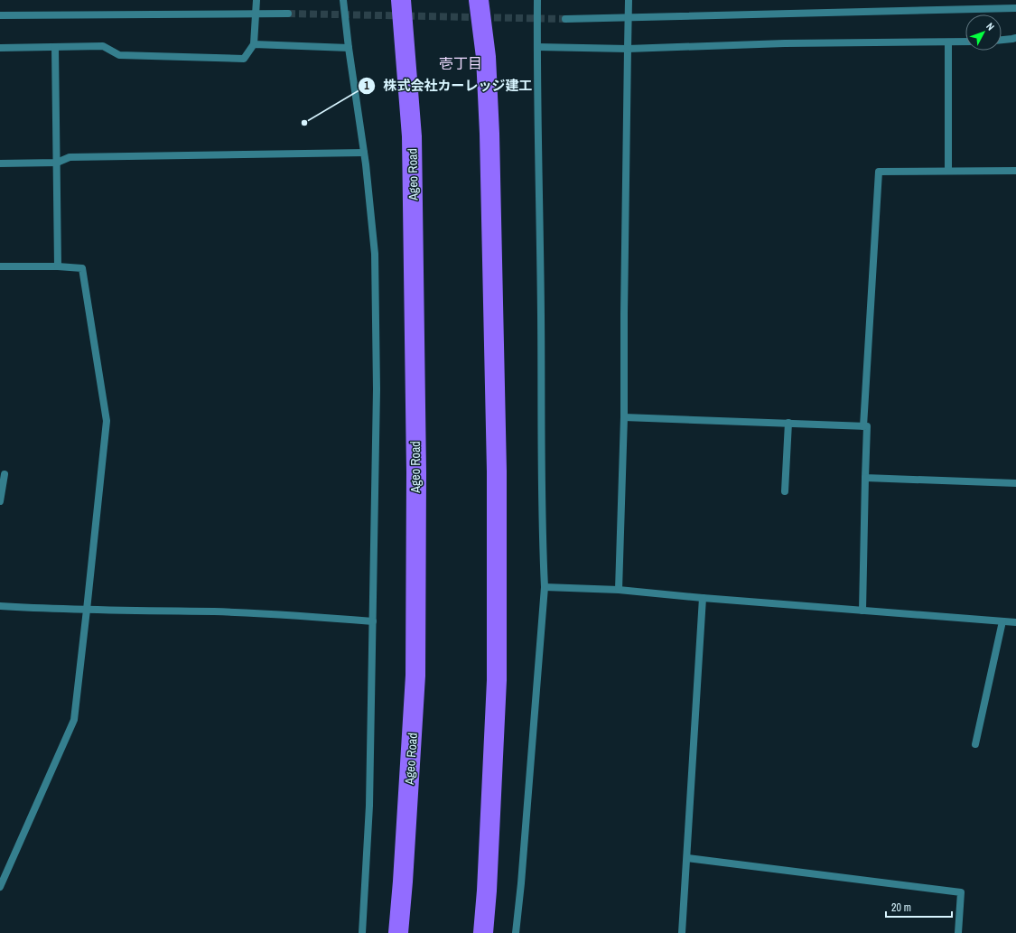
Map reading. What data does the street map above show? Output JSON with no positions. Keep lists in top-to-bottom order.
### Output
{
  "streets": {
    "highway": ["Ageo Road"]
  },
  "districts": ["壱丁目"],
  "places": ["株式会社カーレッジ建工"],
  "scale_bar": "20 m",
  "north": "top right"
}
